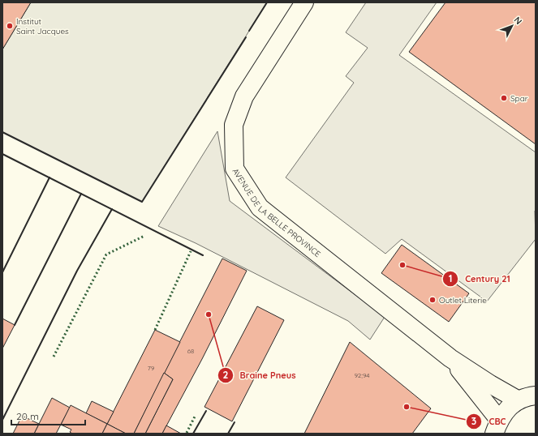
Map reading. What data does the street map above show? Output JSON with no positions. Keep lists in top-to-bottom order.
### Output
{
  "streets": {
    "main road": ["AVENUE DE LA BELLE PROVINCE"]
  },
  "places": [
    "Institut Saint Jacques",
    "Spar",
    "Century 21",
    "Outlet Literie",
    "Braine Pneus",
    "CBC"
  ],
  "house_numbers": ["68", "79", "92;94"],
  "scale_bar": "20 m",
  "north": "top right"
}
